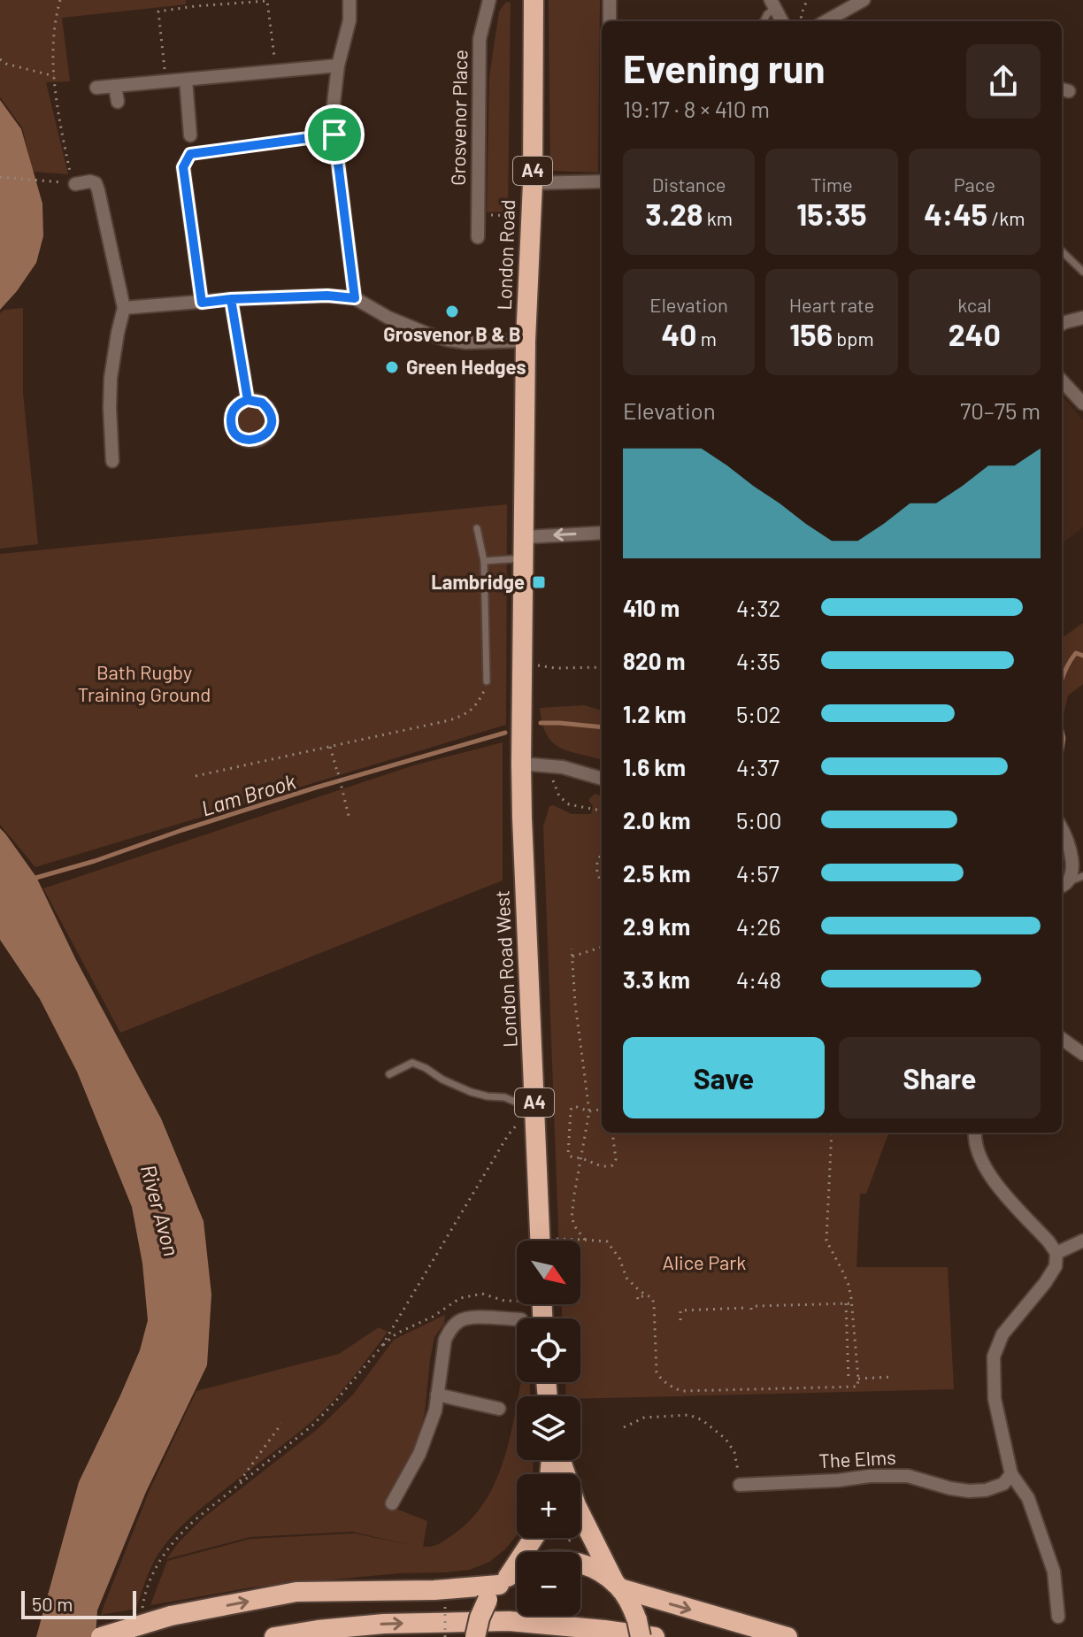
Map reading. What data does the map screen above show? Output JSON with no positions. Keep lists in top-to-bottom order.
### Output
{
  "streets": {
    "highway": ["A4", "London Road", "London Road West"],
    "street": ["Grosvenor Place", "The Elms"]
  },
  "crossings": [
    ["London Road", "London Road West"]
  ],
  "water": ["Lam Brook", "River Avon"],
  "parks": ["Bath Rugby Training Ground", "Alice Park"],
  "places": {
    "other": ["Grosvenor B & B", "Green Hedges"],
    "transit": ["Lambridge"]
  },
  "scale_bar": "50 m",
  "north": "bottom right",
  "page": {
    "heading": ["Evening run", "19:17 · 8 × 410 m"],
    "stats": [
      ["Distance", "3.28 km"],
      ["Time", "15:35"],
      ["Pace", "4:45 /km"],
      ["Elevation", "40 m"],
      ["Heart rate", "156 bpm"],
      ["kcal", "240"]
    ],
    "chart": ["Elevation", "70–75 m"],
    "list": [
      {
        "name": "410 m",
        "note": "4:32"
      },
      {
        "name": "820 m",
        "note": "4:35"
      },
      {
        "name": "1.2 km",
        "note": "5:02"
      },
      {
        "name": "1.6 km",
        "note": "4:37"
      },
      {
        "name": "2.0 km",
        "note": "5:00"
      },
      {
        "name": "2.5 km",
        "note": "4:57"
      },
      {
        "name": "2.9 km",
        "note": "4:26"
      },
      {
        "name": "3.3 km",
        "note": "4:48"
      }
    ],
    "buttons": ["Save", "Share"],
    "map_buttons": ["+", "−"],
    "scale": "50 m"
  }
}
